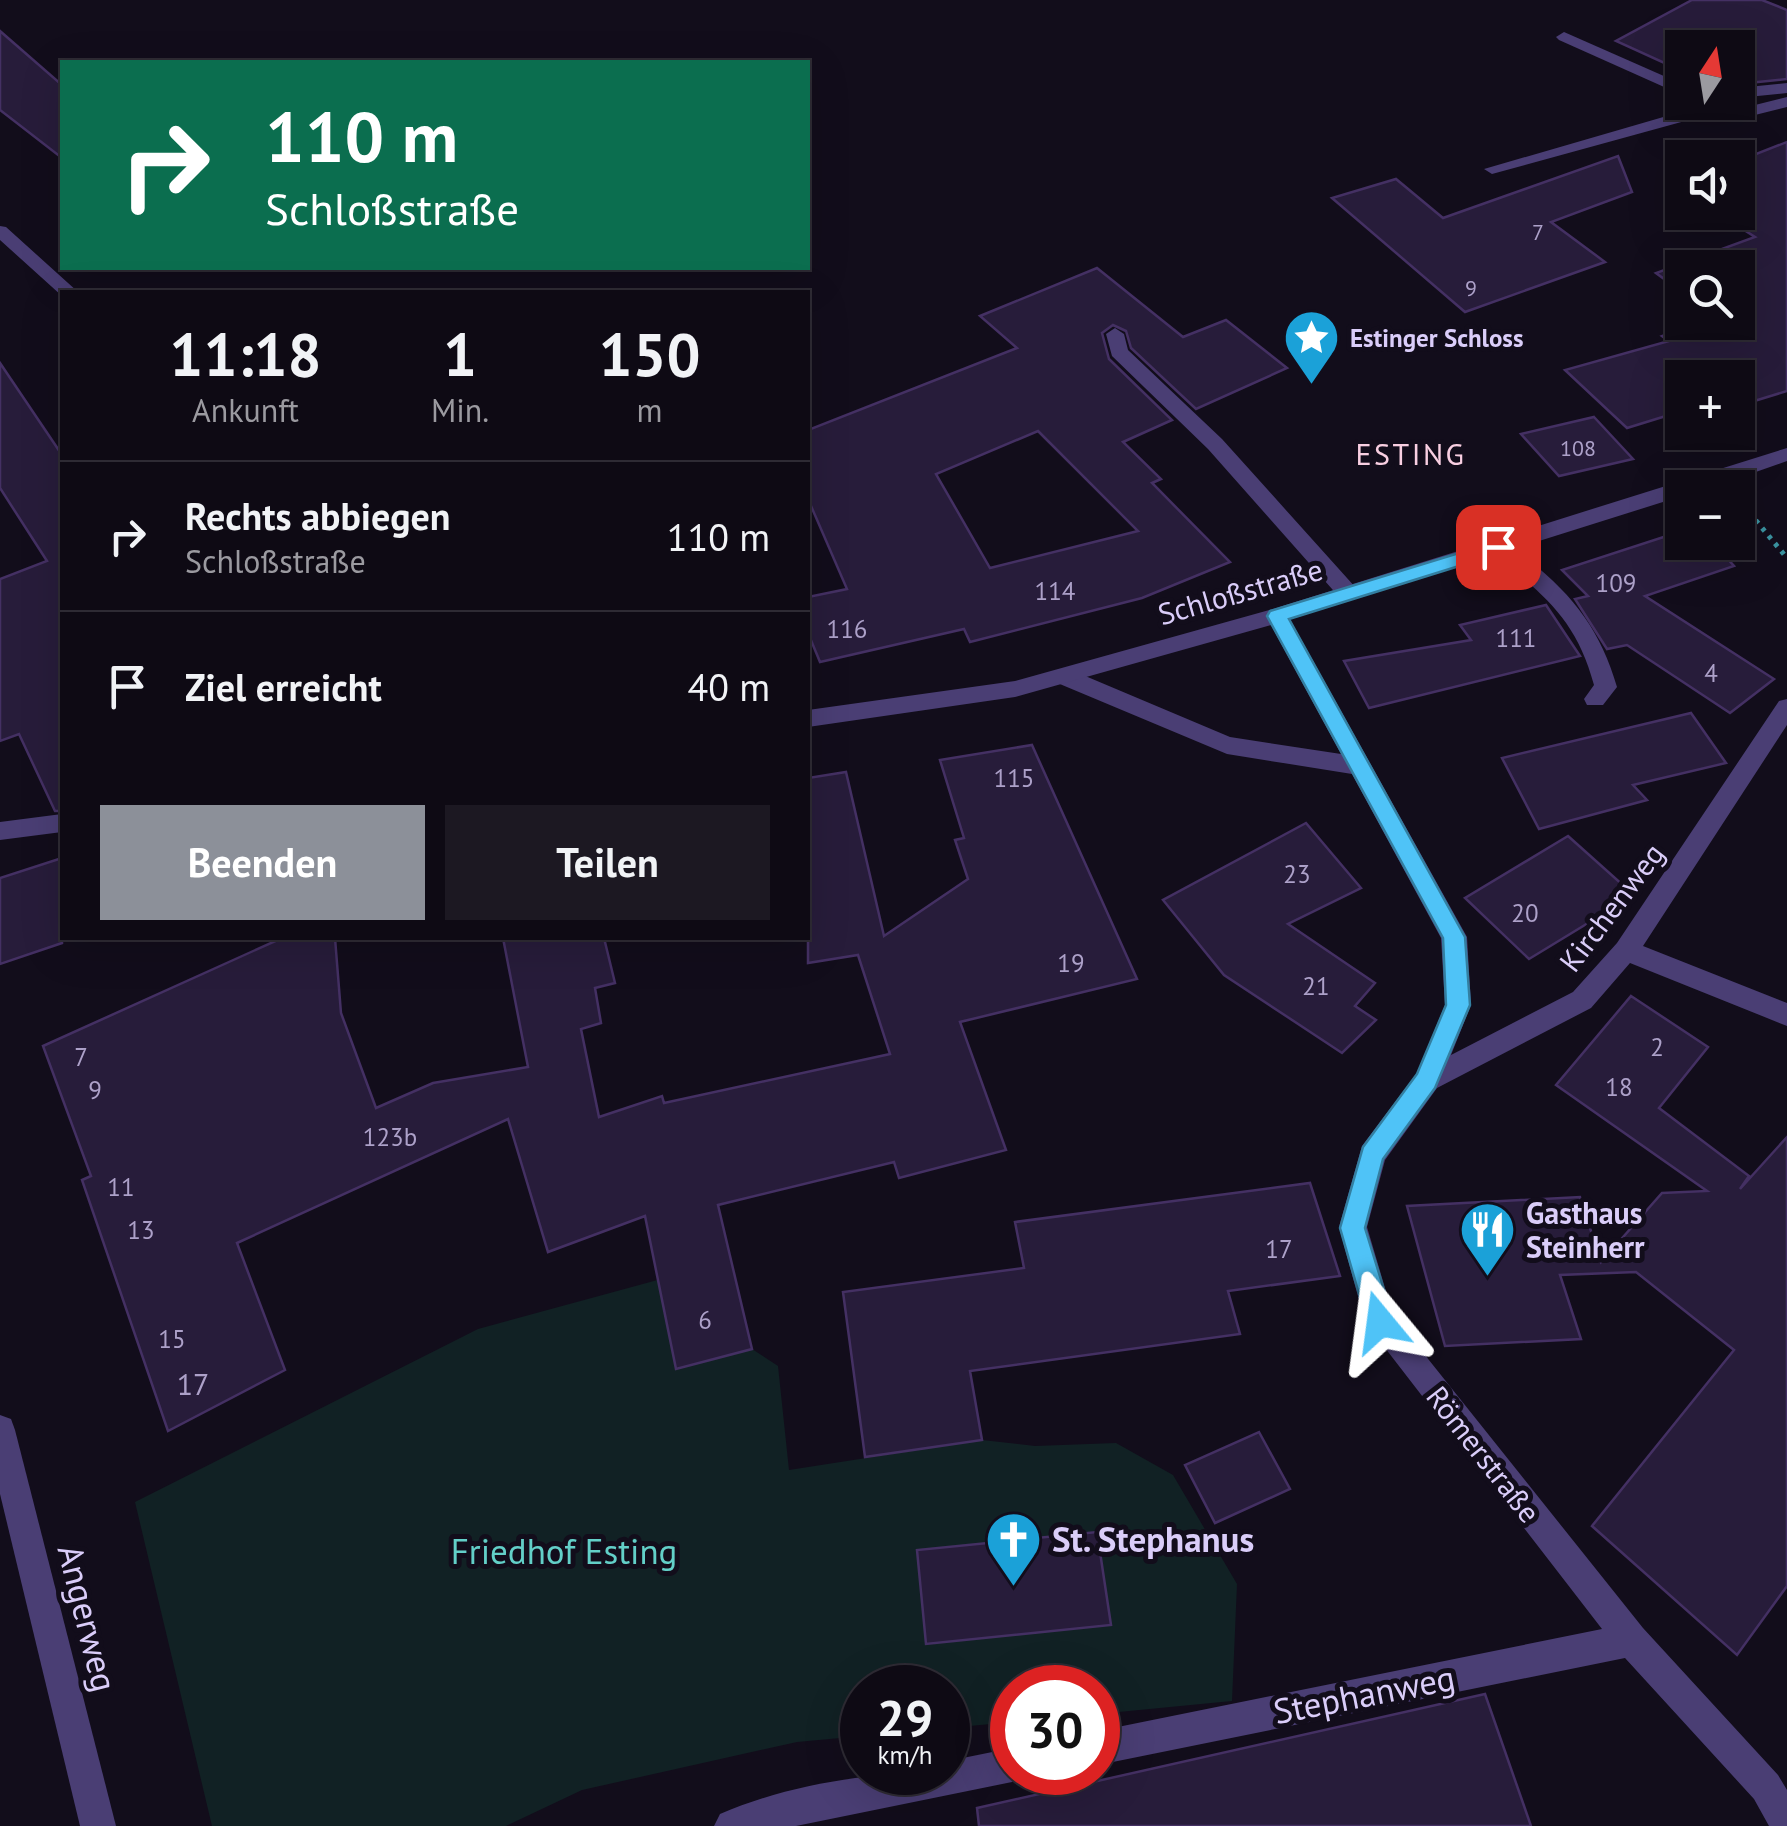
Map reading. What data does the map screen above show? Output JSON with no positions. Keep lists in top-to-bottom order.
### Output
{
  "streets": {
    "street": [
      "Schloßstraße",
      "Kirchenweg",
      "Römerstraße",
      "Angerweg",
      "Stephanweg"
    ]
  },
  "crossings": [
    ["Schloßstraße", "Römerstraße"],
    ["Kirchenweg", "Römerstraße"],
    ["Römerstraße", "Stephanweg"]
  ],
  "districts": ["ESTING"],
  "parks": ["Friedhof Esting"],
  "places": {
    "place": ["Estinger Schloss"],
    "restaurant": ["Gasthaus Steinherr"],
    "church": ["St. Stephanus"]
  },
  "house_numbers": [
    "7",
    "9",
    "108",
    "109",
    "114",
    "116",
    "111",
    "4",
    "115",
    "23",
    "20",
    "19",
    "21",
    "2",
    "7",
    "18",
    "9",
    "123b",
    "11",
    "13",
    "17",
    "6",
    "15",
    "17"
  ],
  "north": "top",
  "page": {
    "map_buttons": ["+", "−"],
    "turn": ["110 m", "Schloßstraße"],
    "eta": [
      "11:18",
      "Ankunft",
      "1",
      "Min.",
      "150",
      "m"
    ],
    "list": [
      {
        "name": "Rechts abbiegen",
        "note": "Schloßstraße",
        "value": "110 m"
      },
      {
        "name": "Ziel erreicht",
        "value": "40 m"
      }
    ],
    "buttons": ["Beenden", "Teilen"],
    "speed": "29 km/h",
    "limit": "30"
  }
}
